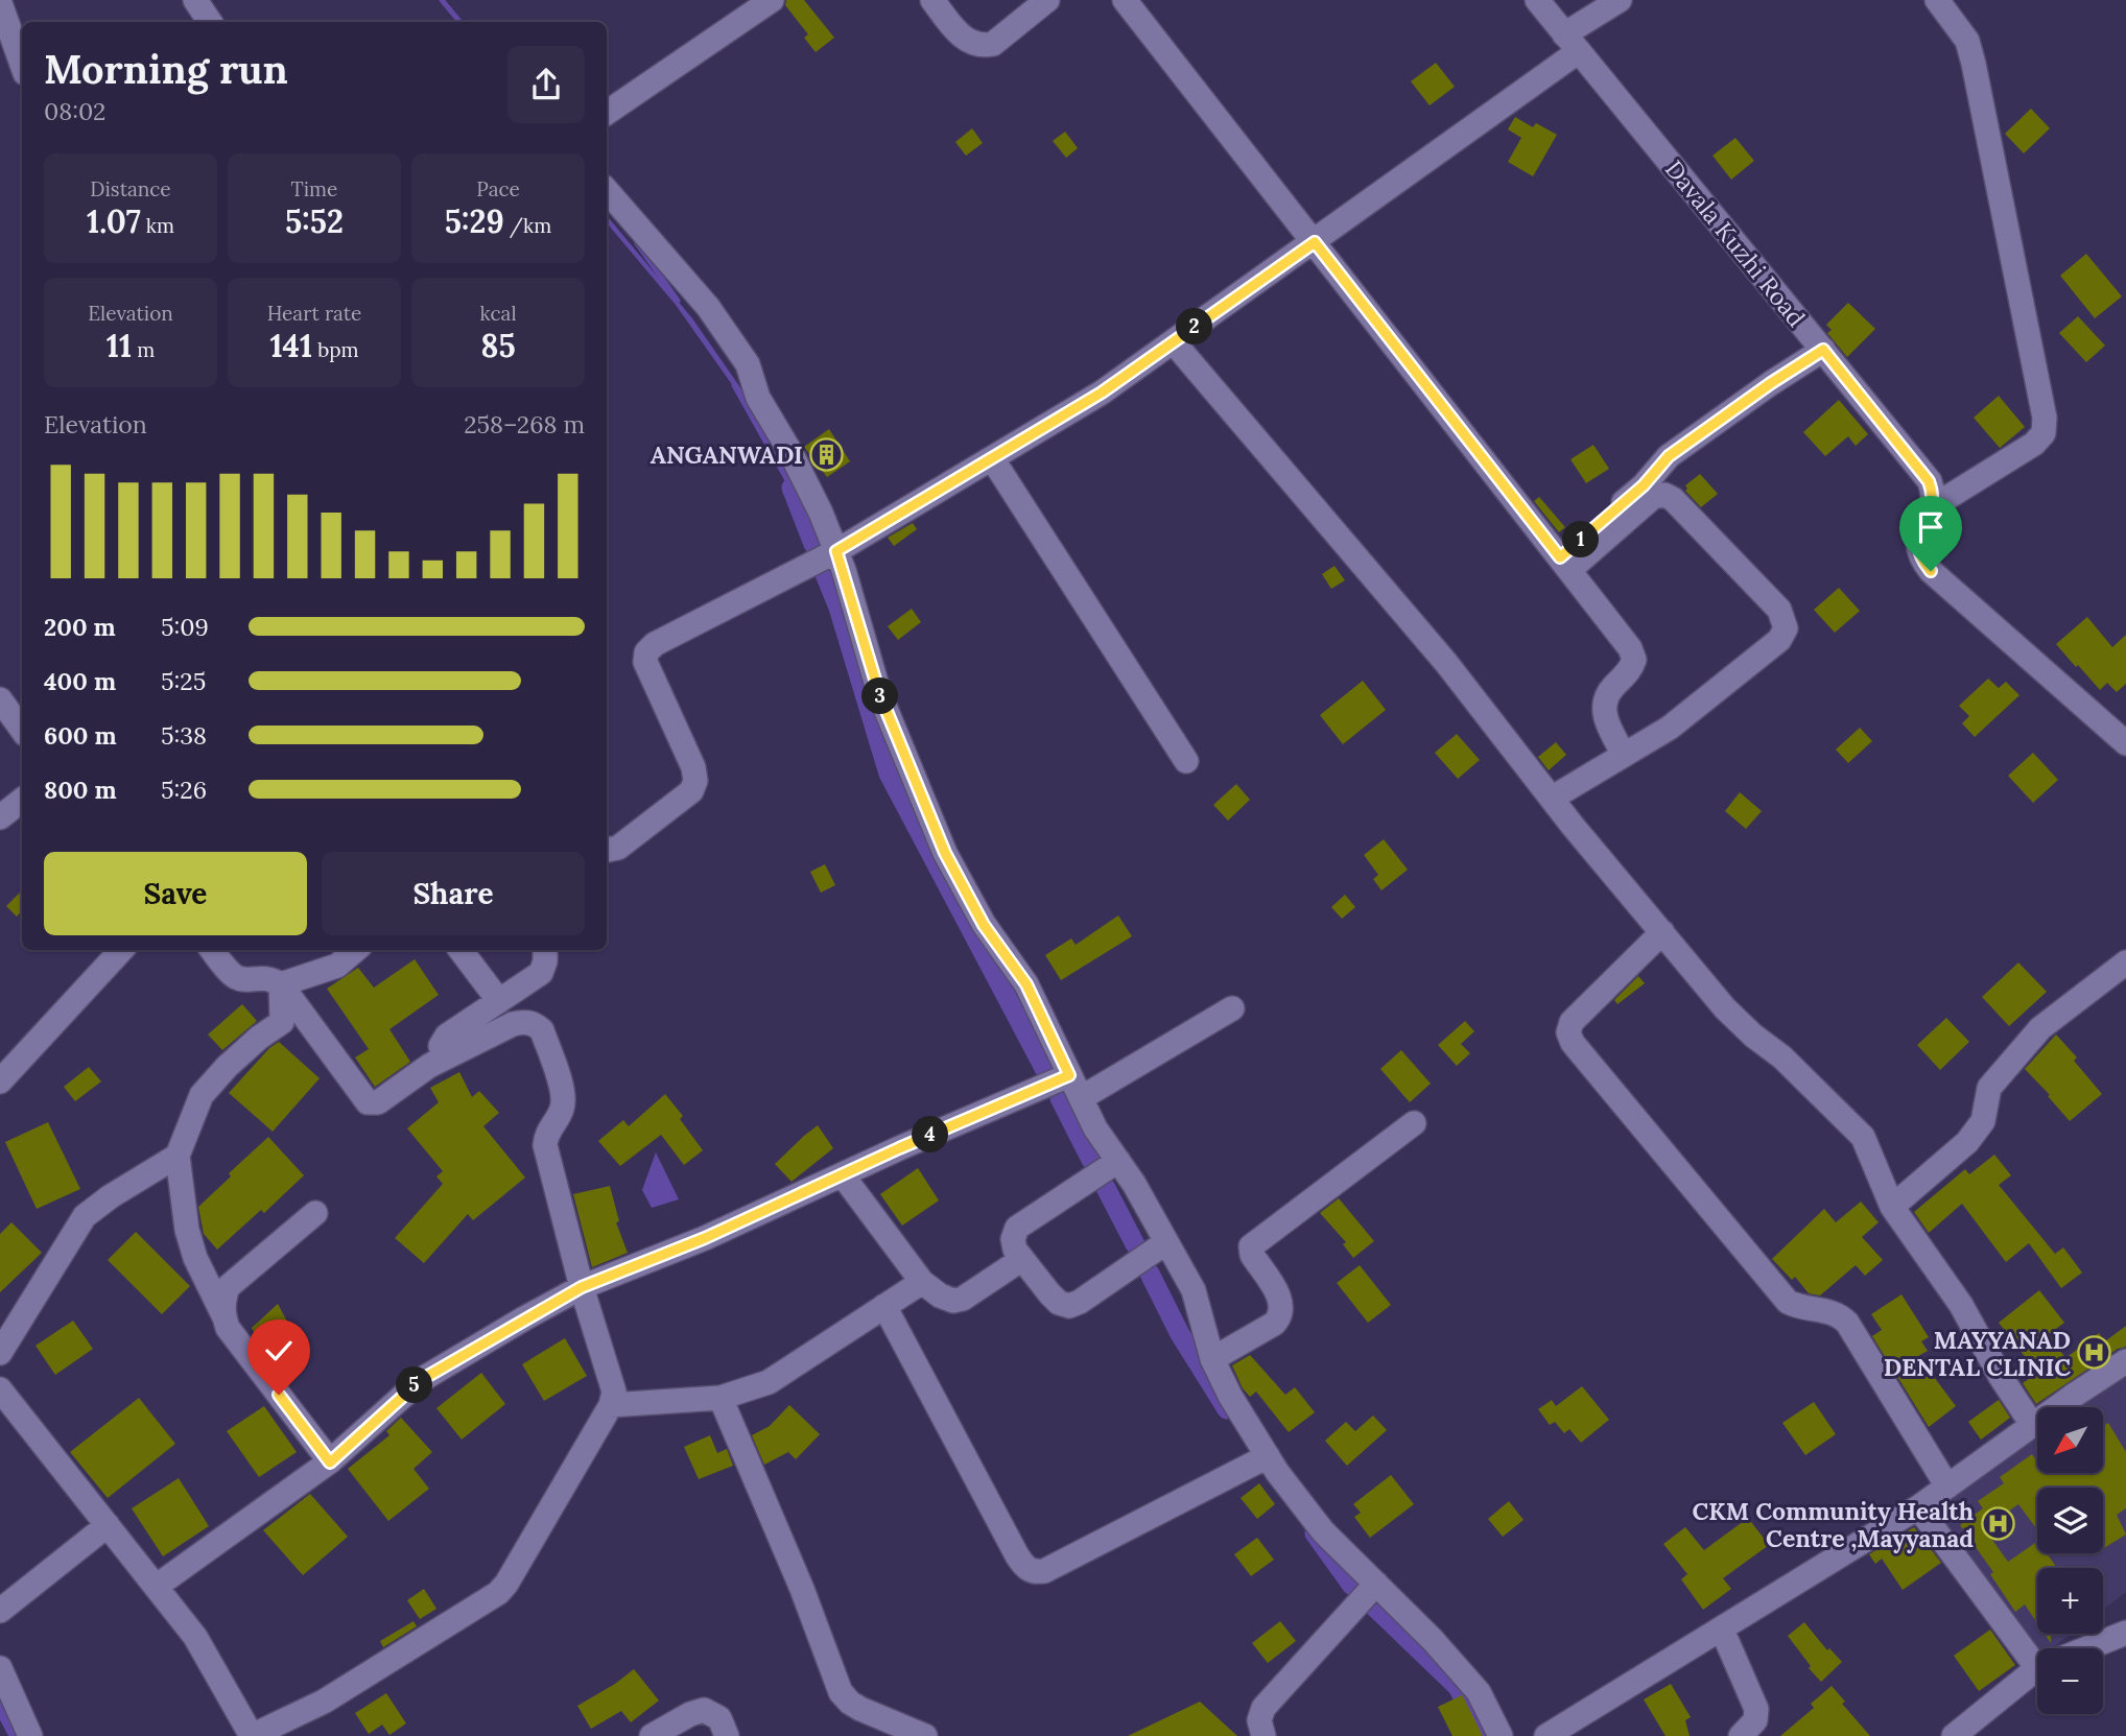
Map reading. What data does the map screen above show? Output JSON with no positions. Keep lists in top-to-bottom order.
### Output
{
  "streets": {
    "street": ["Davala Kuzhi Road"]
  },
  "places": {
    "building": ["ANGANWADI"],
    "hospital": ["MAYYANAD DENTAL CLINIC", "CKM Community Health Centre ,Mayyanad"]
  },
  "north": "bottom left",
  "page": {
    "heading": ["Morning run", "08:02"],
    "stats": [
      ["Distance", "1.07 km"],
      ["Time", "5:52"],
      ["Pace", "5:29 /km"],
      ["Elevation", "11 m"],
      ["Heart rate", "141 bpm"],
      ["kcal", "85"]
    ],
    "pins": [
      "2",
      "1",
      "3",
      "4",
      "5"
    ],
    "chart": ["Elevation", "258–268 m"],
    "list": [
      {
        "name": "200 m",
        "note": "5:09"
      },
      {
        "name": "400 m",
        "note": "5:25"
      },
      {
        "name": "600 m",
        "note": "5:38"
      },
      {
        "name": "800 m",
        "note": "5:26"
      }
    ],
    "buttons": ["Save", "Share"],
    "map_buttons": ["+", "−"]
  }
}
